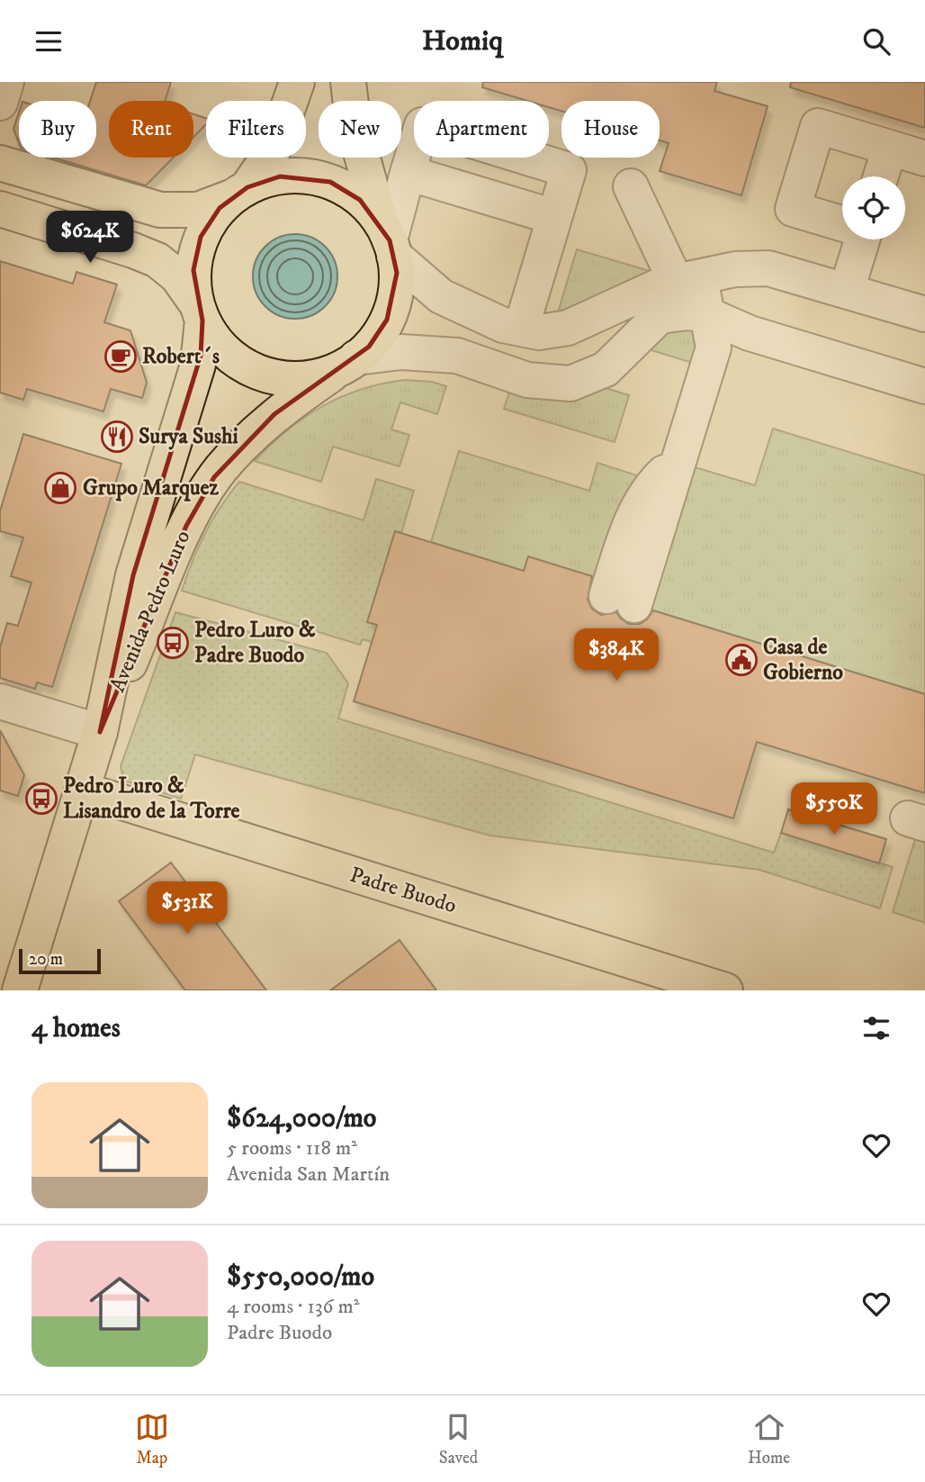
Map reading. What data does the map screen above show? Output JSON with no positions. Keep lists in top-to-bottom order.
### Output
{
  "streets": {
    "main road": ["Avenida Pedro Luro", "Padre Buodo"]
  },
  "crossings": [
    ["Avenida Pedro Luro", "Padre Buodo"]
  ],
  "places": {
    "cafe": ["Robert´s"],
    "restaurant": ["Surya Sushi"],
    "shop": ["Grupo Marquez"],
    "bus stop": ["Pedro Luro & Padre Buodo", "Pedro Luro & Lisandro de la Torre"],
    "public building": ["Casa de Gobierno"]
  },
  "scale_bar": "20 m",
  "page": {
    "header": "Homiq",
    "chip": [
      "Buy",
      "Rent",
      "Filters",
      "New",
      "Apartment",
      "House"
    ],
    "price": [
      "$624K",
      "$384K",
      "$550K",
      "$531K"
    ],
    "scale": "20 m",
    "heading": "4 homes",
    "list": [
      {
        "name": "$624,000/mo",
        "note": "5 rooms · 118 m² · Avenida San Martín"
      },
      {
        "name": "$550,000/mo",
        "note": "4 rooms · 136 m² · Padre Buodo"
      }
    ],
    "tabs": ["Map", "Saved", "Home"]
  }
}
